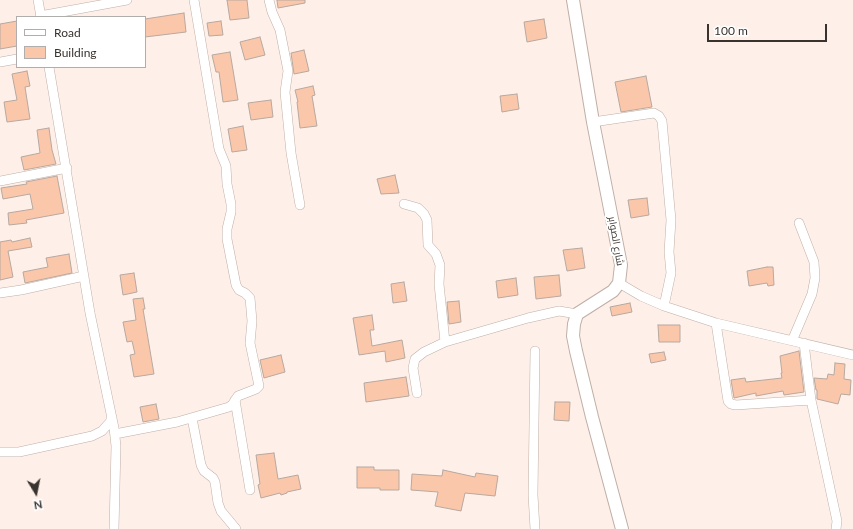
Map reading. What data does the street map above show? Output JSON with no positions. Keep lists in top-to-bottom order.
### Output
{
  "streets": {
    "street": ["شارع الصوابر"]
  },
  "legend": ["Road", "Building"],
  "scale_bar": "100 m",
  "north": "bottom"
}
